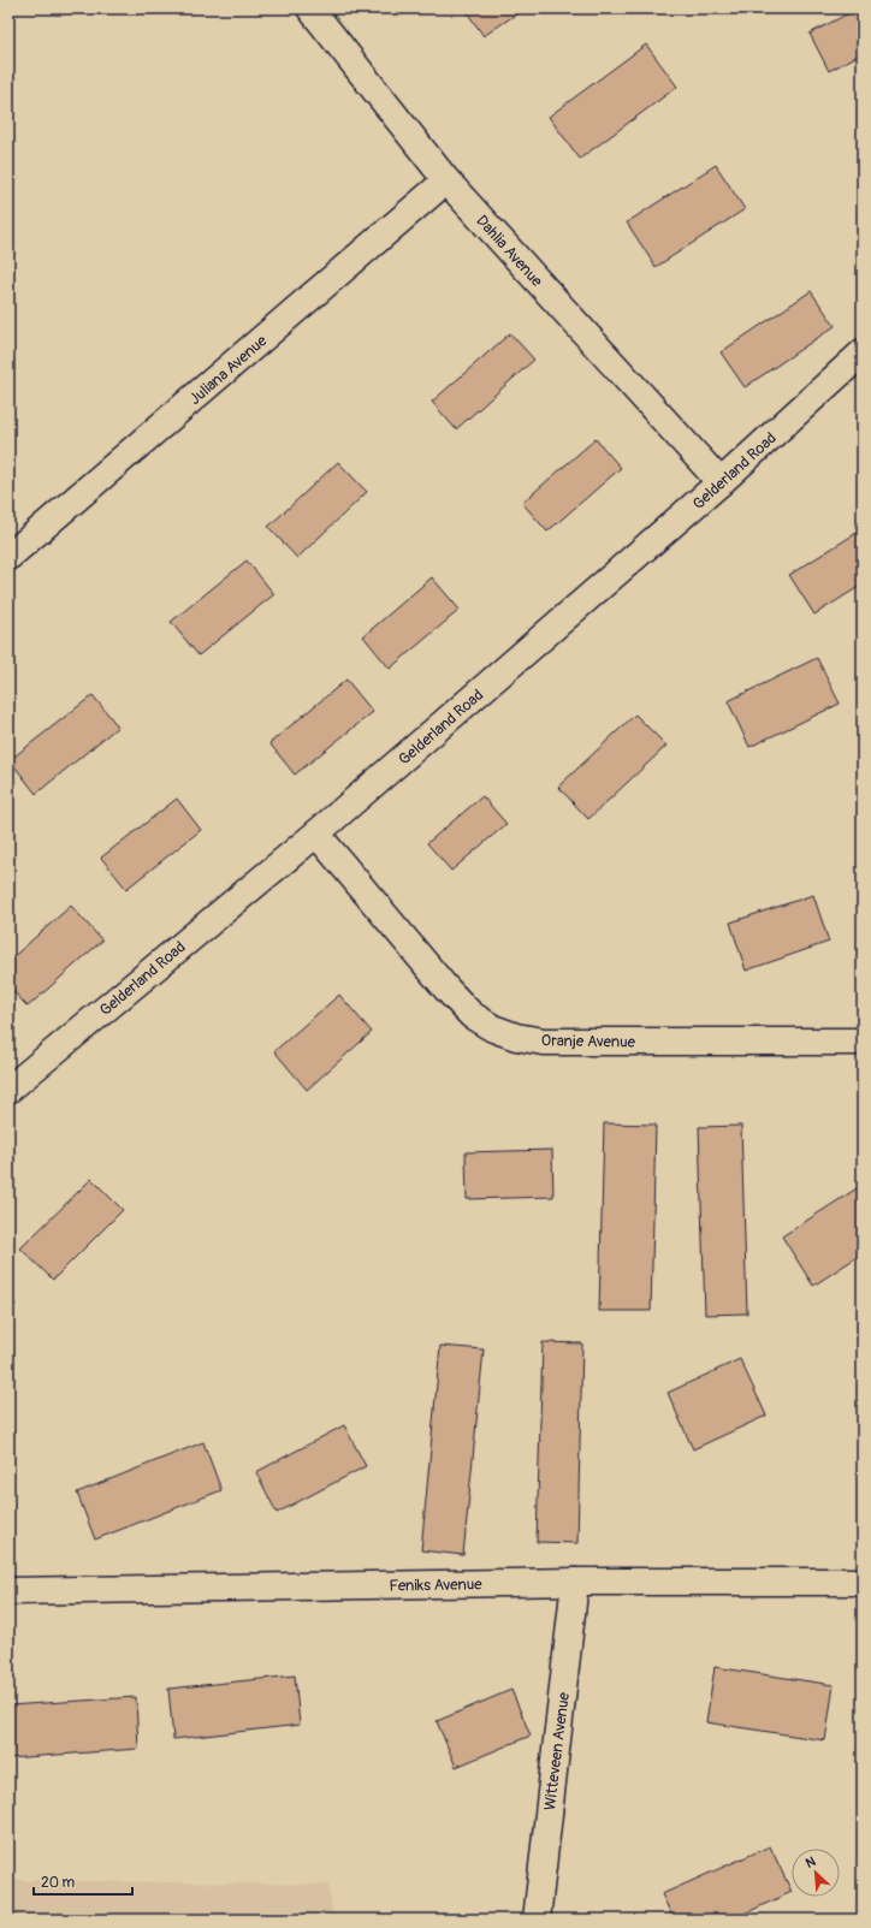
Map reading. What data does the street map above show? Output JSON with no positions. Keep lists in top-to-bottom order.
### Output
{
  "streets": {
    "street": [
      "Dahlia Avenue",
      "Juliana Avenue",
      "Gelderland Road",
      "Oranje Avenue",
      "Feniks Avenue",
      "Witteveen Avenue"
    ]
  },
  "crossings": [
    ["Dahlia Avenue", "Juliana Avenue"],
    ["Dahlia Avenue", "Gelderland Road"],
    ["Gelderland Road", "Oranje Avenue"],
    ["Feniks Avenue", "Witteveen Avenue"]
  ],
  "scale_bar": "20 m",
  "north": "top left"
}
